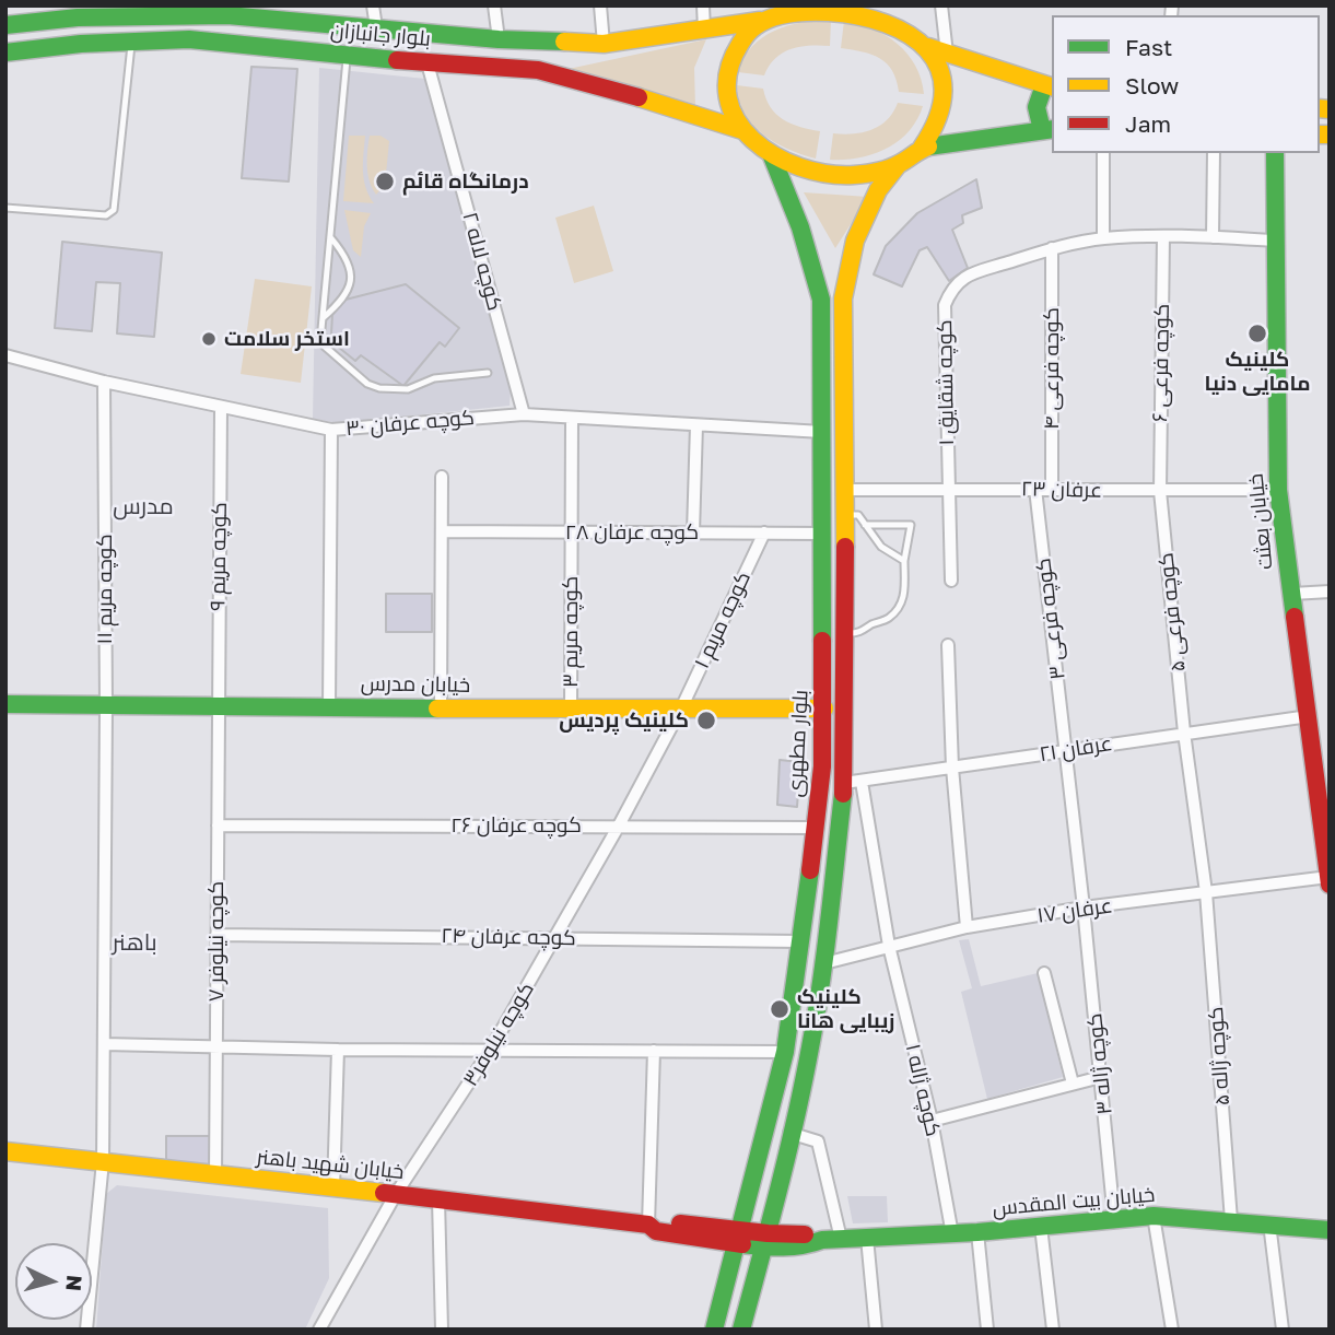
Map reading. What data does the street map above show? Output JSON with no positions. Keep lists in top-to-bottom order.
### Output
{
  "streets": {
    "street": [
      "بلوار جانبازان",
      "کوچه لاله ۲",
      "کوچه فرعی ۶",
      "کوچه فرعی ۴",
      "کوچه شقایق ۱",
      "کوچه عرفان ۳۰",
      "عرفان ۲۳",
      "خیابان بعثت",
      "کوچه عرفان ۲۸",
      "کوچه مریم ۹",
      "کوچه مریم ۱۱",
      "کوچه فرعی ۵",
      "کوچه فرعی ۳",
      "کوچه مریم ۱",
      "کوچه مریم ۳",
      "خیابان مدرس",
      "بلوار مطهری",
      "عرفان ۲۱",
      "کوچه عرفان ۲۶",
      "عرفان ۱۷",
      "کوچه عرفان ۲۴",
      "کوچه نیلوفر ۷",
      "کوچه نیلوفر۳",
      "کوچه ژاله ۵",
      "کوچه ژاله ۳",
      "کوچه ژاله ۱",
      "خیابان شهید باهنر",
      "خیابان بیت المقدس"
    ]
  },
  "crossings": [
    ["بلوار جانبازان", "کوچه لاله ۲"],
    ["بلوار جانبازان", "بلوار مطهری"],
    ["کوچه لاله ۲", "کوچه عرفان ۳۰"],
    ["کوچه فرعی ۶", "کوچه شقایق ۱"],
    ["کوچه فرعی ۶", "عرفان ۲۳"],
    ["کوچه فرعی ۶", "کوچه فرعی ۵"],
    ["کوچه فرعی ۴", "کوچه شقایق ۱"],
    ["کوچه فرعی ۴", "عرفان ۲۳"],
    ["کوچه شقایق ۱", "عرفان ۲۳"],
    ["کوچه شقایق ۱", "خیابان بعثت"],
    ["کوچه عرفان ۳۰", "کوچه مریم ۹"],
    ["کوچه عرفان ۳۰", "کوچه مریم ۱۱"],
    ["کوچه عرفان ۳۰", "کوچه مریم ۳"],
    ["کوچه عرفان ۳۰", "بلوار مطهری"],
    ["عرفان ۲۳", "خیابان بعثت"],
    ["عرفان ۲۳", "کوچه فرعی ۵"],
    ["عرفان ۲۳", "کوچه فرعی ۳"],
    ["عرفان ۲۳", "بلوار مطهری"],
    ["خیابان بعثت", "عرفان ۲۱"],
    ["خیابان بعثت", "عرفان ۱۷"],
    ["کوچه عرفان ۲۸", "کوچه مریم ۱"],
    ["کوچه عرفان ۲۸", "کوچه مریم ۳"],
    ["کوچه عرفان ۲۸", "بلوار مطهری"],
    ["کوچه مریم ۹", "خیابان مدرس"],
    ["کوچه مریم ۹", "کوچه نیلوفر ۷"],
    ["کوچه مریم ۱۱", "خیابان مدرس"],
    ["کوچه مریم ۱۱", "خیابان شهید باهنر"],
    ["کوچه فرعی ۵", "عرفان ۲۱"],
    ["کوچه فرعی ۳", "عرفان ۲۱"],
    ["کوچه مریم ۱", "خیابان مدرس"],
    ["کوچه مریم ۱", "کوچه نیلوفر۳"],
    ["کوچه مریم ۳", "خیابان مدرس"],
    ["خیابان مدرس", "بلوار مطهری"],
    ["خیابان مدرس", "کوچه نیلوفر ۷"],
    ["خیابان مدرس", "کوچه نیلوفر۳"],
    ["بلوار مطهری", "عرفان ۲۱"],
    ["بلوار مطهری", "کوچه عرفان ۲۶"],
    ["بلوار مطهری", "عرفان ۱۷"],
    ["بلوار مطهری", "کوچه عرفان ۲۴"],
    ["بلوار مطهری", "کوچه ژاله ۱"],
    ["بلوار مطهری", "خیابان شهید باهنر"],
    ["بلوار مطهری", "خیابان بیت المقدس"],
    ["عرفان ۲۱", "کوچه ژاله ۱"],
    ["کوچه عرفان ۲۶", "کوچه نیلوفر ۷"],
    ["کوچه عرفان ۲۶", "کوچه نیلوفر۳"],
    ["عرفان ۱۷", "کوچه ژاله ۵"],
    ["عرفان ۱۷", "کوچه ژاله ۳"],
    ["عرفان ۱۷", "کوچه ژاله ۱"],
    ["کوچه عرفان ۲۴", "کوچه نیلوفر ۷"],
    ["کوچه عرفان ۲۴", "کوچه نیلوفر۳"],
    ["کوچه نیلوفر ۷", "خیابان شهید باهنر"],
    ["کوچه نیلوفر۳", "خیابان شهید باهنر"],
    ["کوچه ژاله ۵", "خیابان بیت المقدس"],
    ["کوچه ژاله ۳", "خیابان بیت المقدس"],
    ["کوچه ژاله ۱", "خیابان بیت المقدس"],
    ["خیابان شهید باهنر", "خیابان بیت المقدس"]
  ],
  "districts": ["مدرس", "باهنر"],
  "places": [
    "درمانگاه قائم",
    "کلینیک مامایی دنیا",
    "استخر سلامت",
    "کلینیک پردیس",
    "کلینیک زیبایی هانا"
  ],
  "legend": ["Fast", "Slow", "Jam"],
  "north": "right"
}
